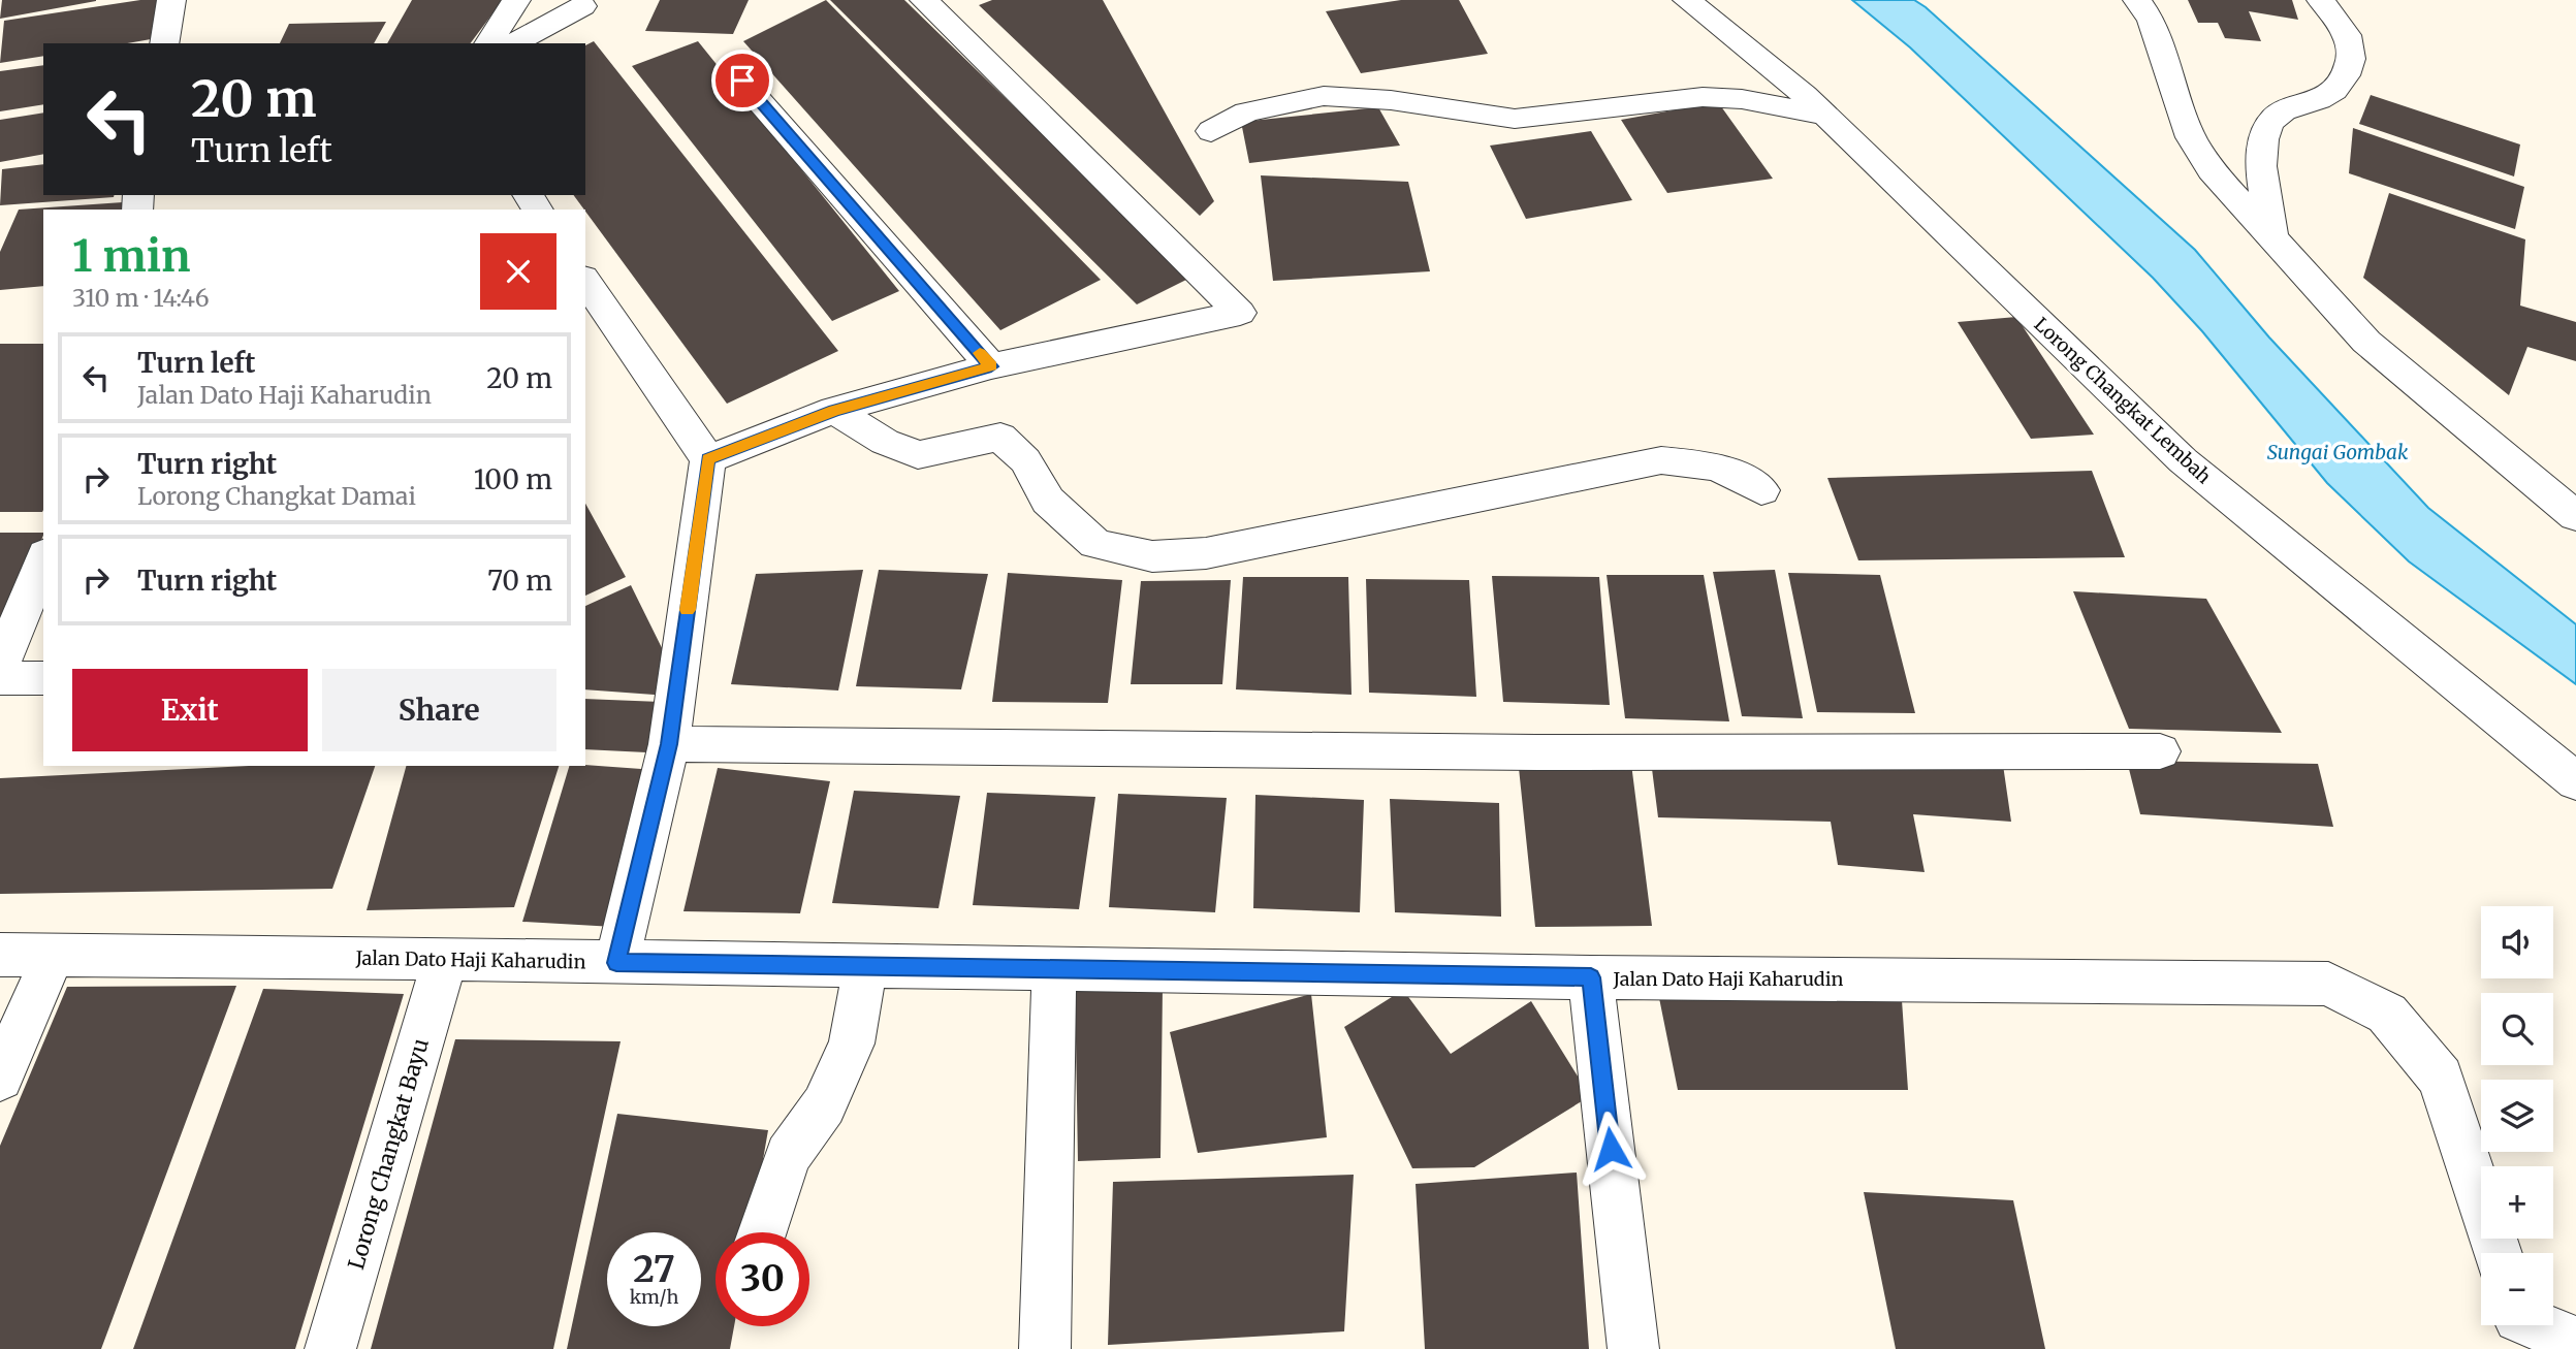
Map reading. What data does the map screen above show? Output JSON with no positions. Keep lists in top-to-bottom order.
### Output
{
  "streets": {
    "street": ["Lorong Changkat Lembah", "Jalan Dato Haji Kaharudin", "Lorong Changkat Bayu"]
  },
  "crossings": [
    ["Jalan Dato Haji Kaharudin", "Lorong Changkat Bayu"]
  ],
  "water": ["Sungai Gombak"],
  "page": {
    "turn": ["20 m", "Turn left"],
    "heading": ["1 min", "310 m · 14:46"],
    "list": [
      {
        "name": "Turn left",
        "note": "Jalan Dato Haji Kaharudin",
        "value": "20 m"
      },
      {
        "name": "Turn right",
        "note": "Lorong Changkat Damai",
        "value": "100 m"
      },
      {
        "name": "Turn right",
        "value": "70 m"
      }
    ],
    "buttons": ["Exit", "Share"],
    "map_buttons": ["+", "−"],
    "speed": "27 km/h",
    "limit": "30"
  }
}
